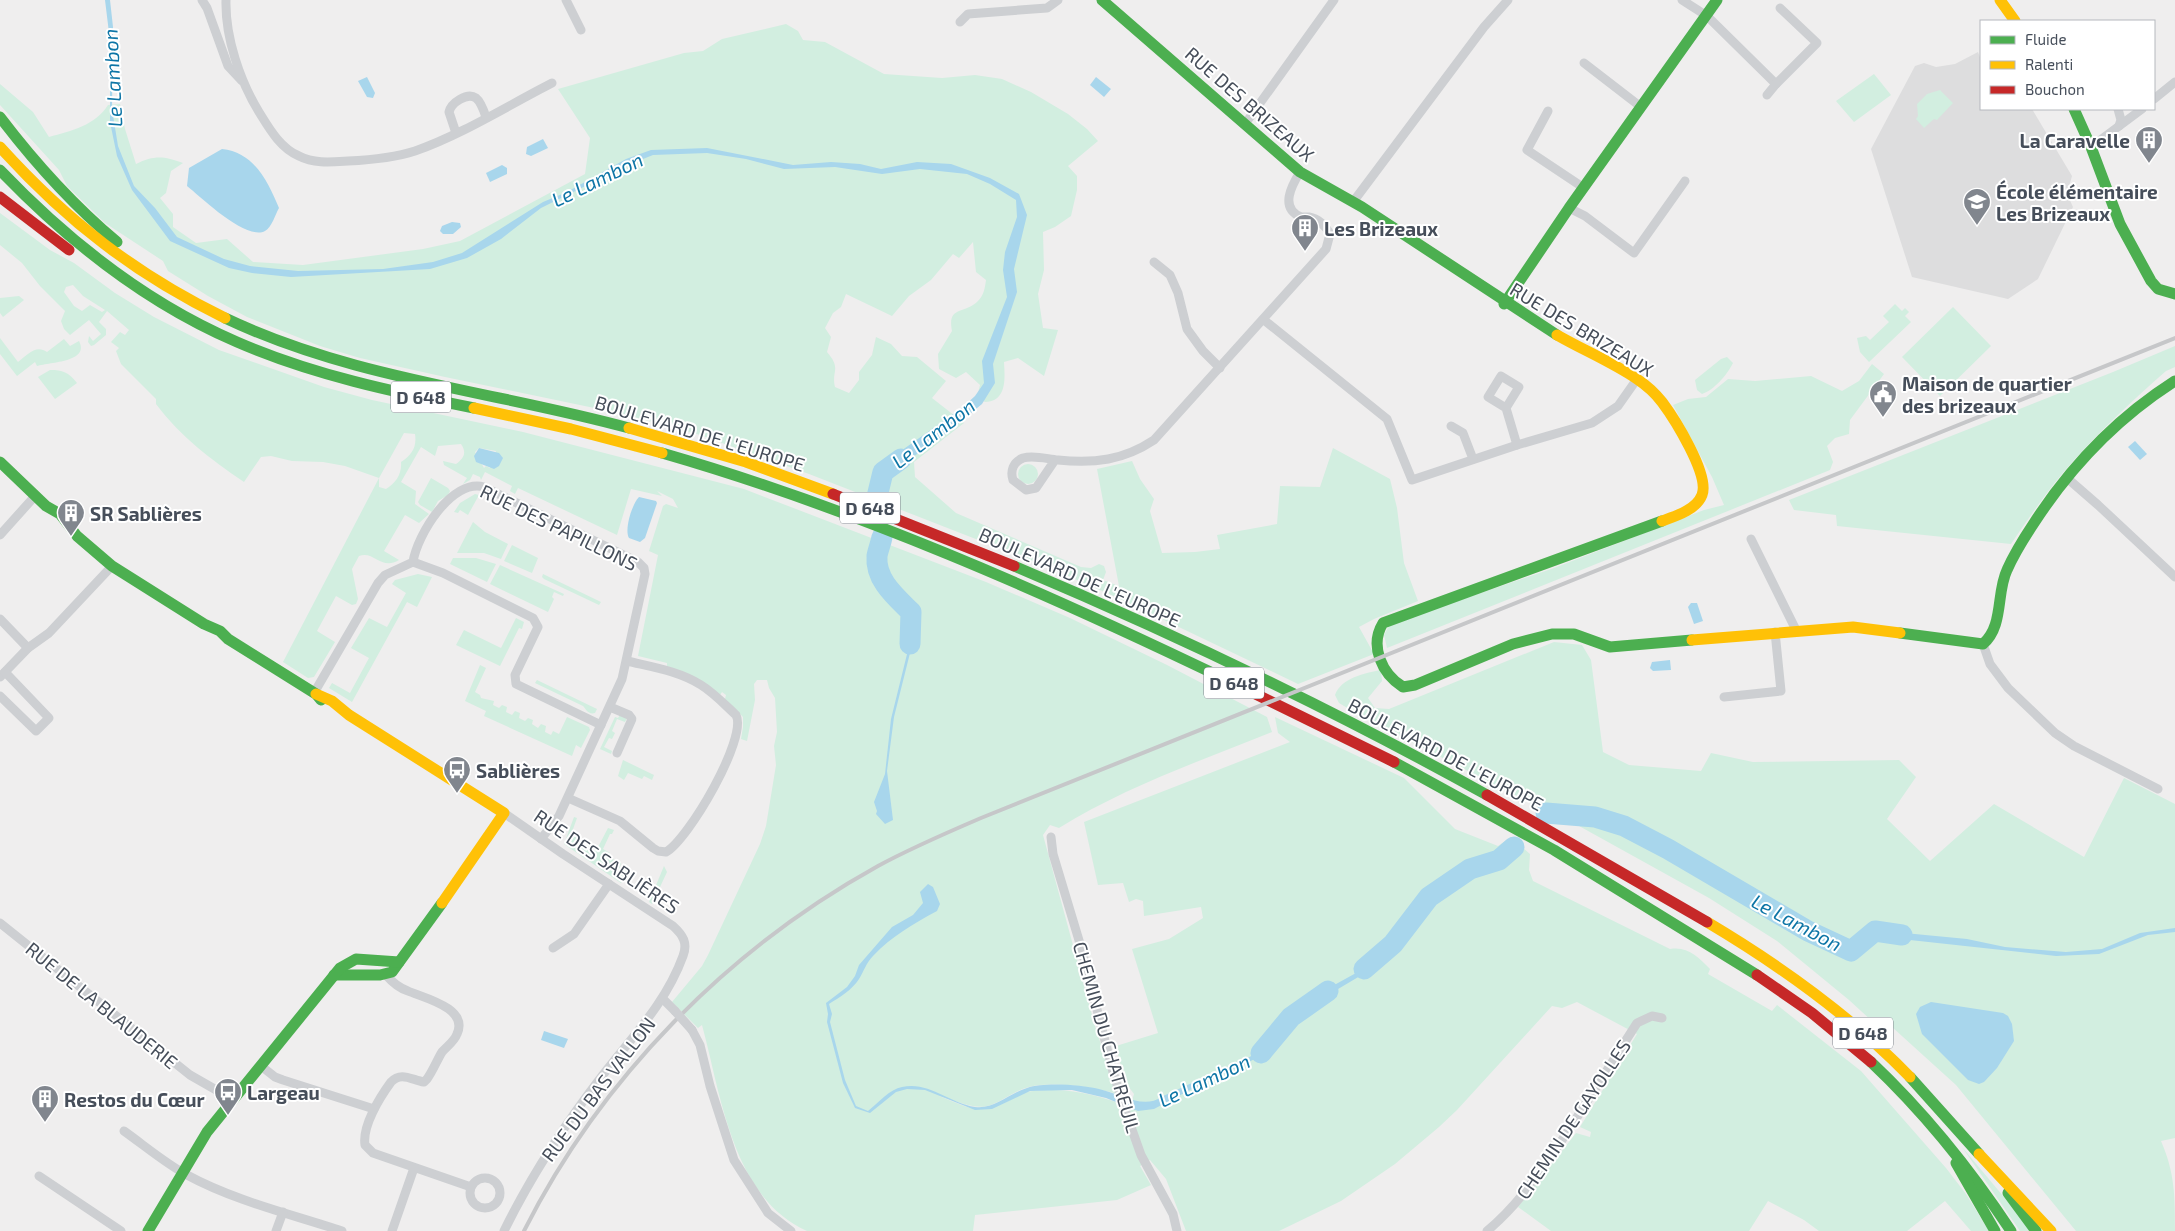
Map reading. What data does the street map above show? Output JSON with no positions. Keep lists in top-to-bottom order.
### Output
{
  "streets": {
    "main road": [
      "RUE DES BRIZEAUX",
      "D 648",
      "BOULEVARD DE L'EUROPE",
      "RUE DES SABLIÈRES"
    ],
    "street": [
      "RUE DES PAPILLONS",
      "RUE DE LA BLAUDERIE",
      "CHEMIN DU CHATREUIL",
      "RUE DU BAS VALLON",
      "CHEMIN DE GAYOLLES"
    ]
  },
  "crossings": [
    ["RUE DES SABLIÈRES", "RUE DU BAS VALLON"]
  ],
  "water": ["Le Lambon"],
  "places": {
    "building": [
      "La Caravelle",
      "Les Brizeaux",
      "SR Sablières",
      "Restos du Cœur"
    ],
    "school or university": ["École élémentaire Les Brizeaux"],
    "public building": ["Maison de quartier des brizeaux"],
    "bus stop": ["Sablières", "Largeau"]
  },
  "legend": ["Fluide", "Ralenti", "Bouchon"]
}
